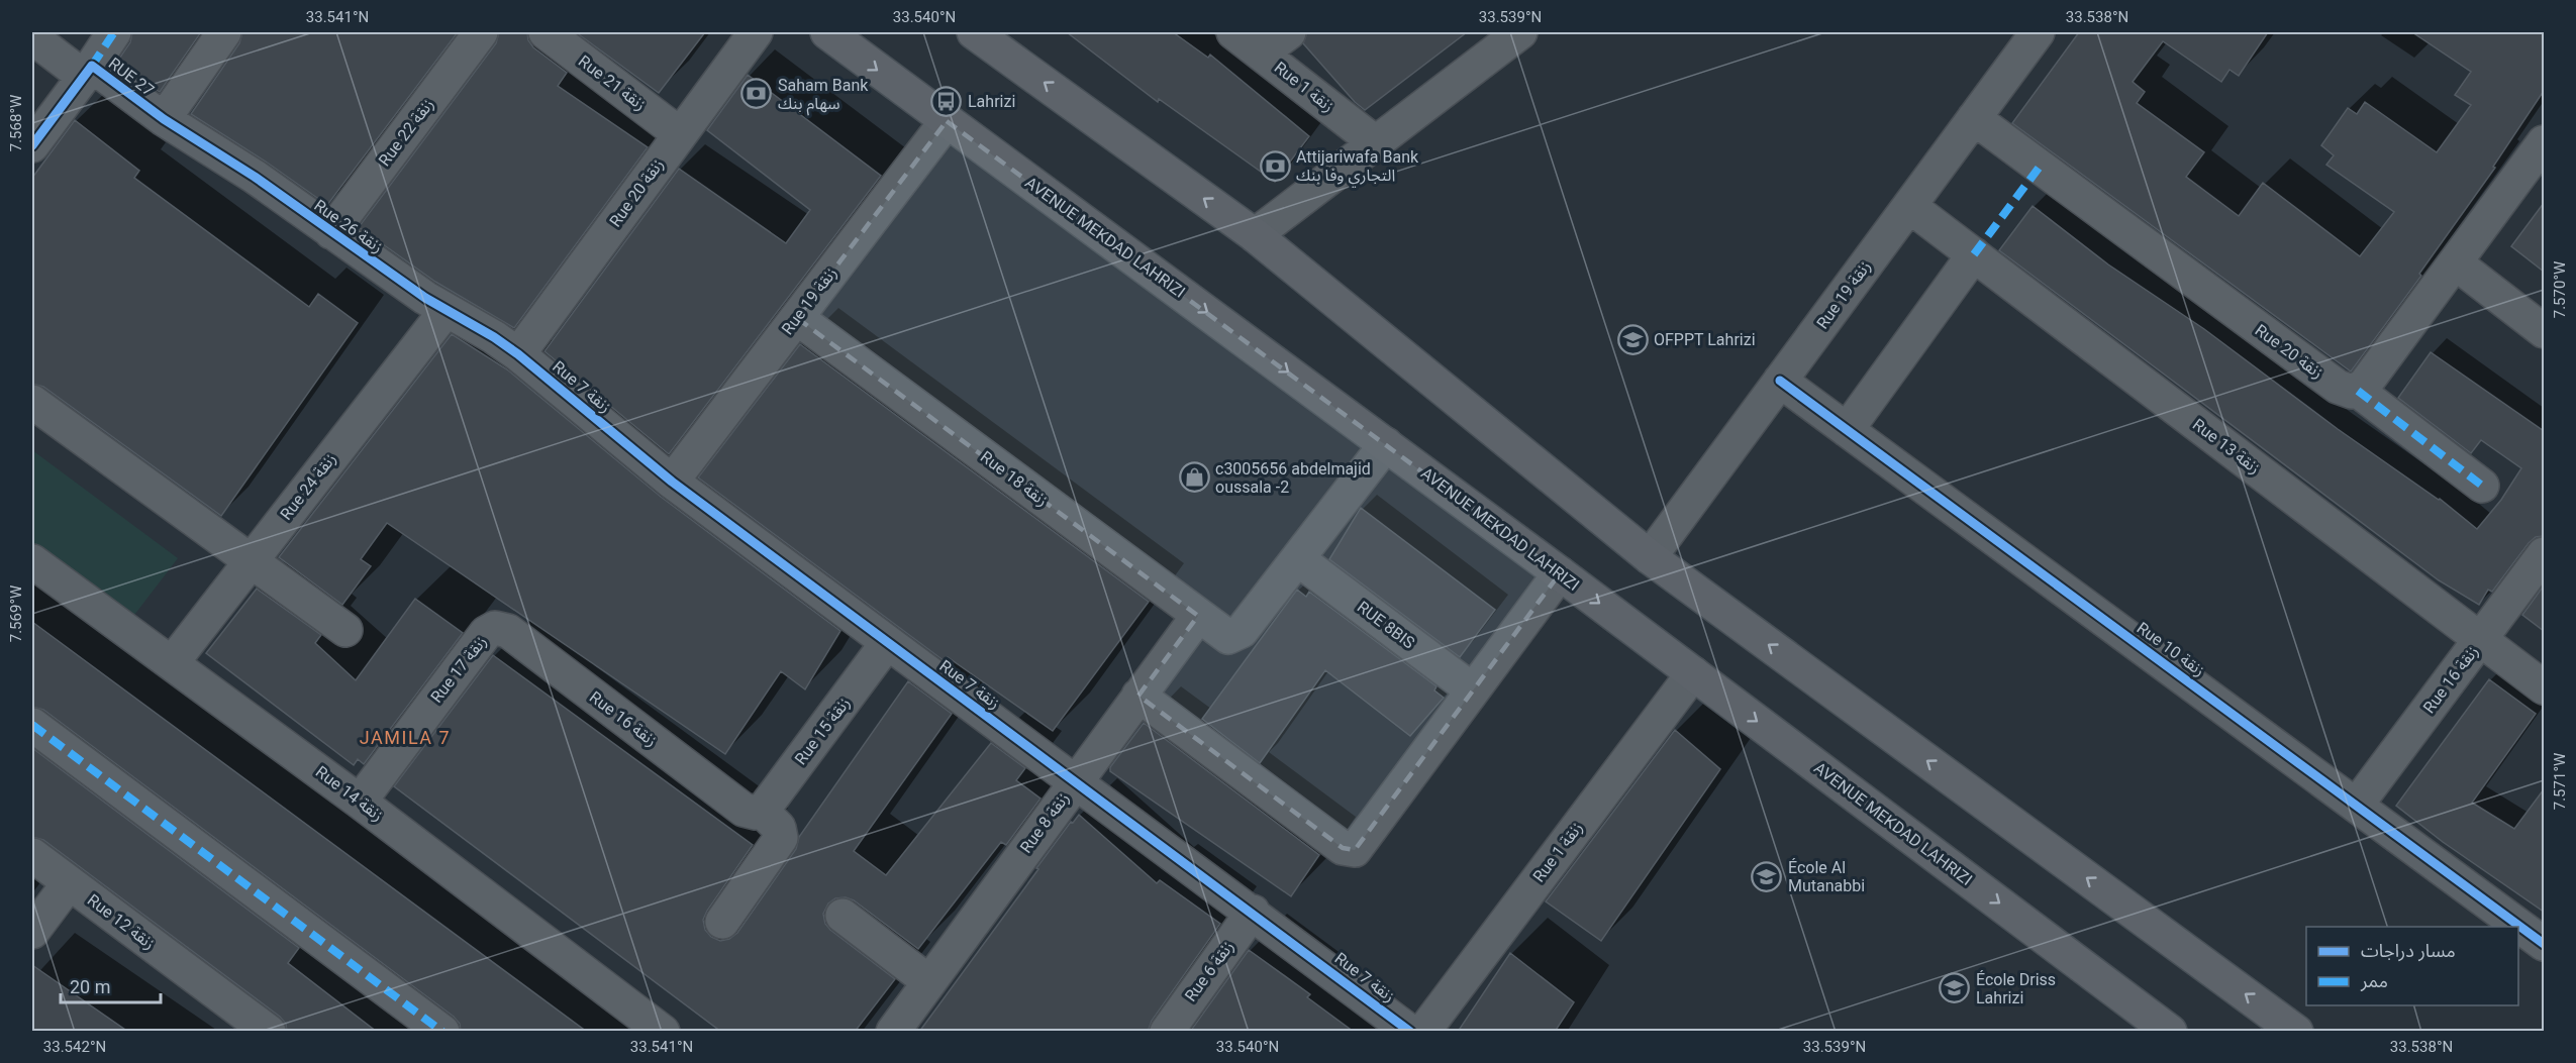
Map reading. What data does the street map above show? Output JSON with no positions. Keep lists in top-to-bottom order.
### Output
{
  "streets": {
    "main road": ["AVENUE MEKDAD LAHRIZI"],
    "street": [
      "RUE 27",
      "Rue 21 زنقة",
      "Rue 1 زنقة",
      "Rue 22 زنقة",
      "Rue 20 زنقة",
      "Rue 26 زنقة",
      "Rue 19 زنقة",
      "Rue 7 زنقة",
      "Rue 13 زنقة",
      "Rue 18 زنقة",
      "Rue 24 زنقة",
      "RUE 8BIS",
      "Rue 10 زنقة",
      "Rue 17 زنقة",
      "Rue 16 زنقة",
      "Rue 15 زنقة",
      "Rue 14 زنقة",
      "Rue 8 زنقة",
      "Rue 12 زنقة",
      "Rue 6 زنقة"
    ]
  },
  "crossings": [
    ["RUE 27", "Rue 26 زنقة"],
    ["Rue 21 زنقة", "Rue 20 زنقة"],
    ["Rue 1 زنقة", "AVENUE MEKDAD LAHRIZI"],
    ["Rue 22 زنقة", "Rue 26 زنقة"],
    ["Rue 20 زنقة", "Rue 26 زنقة"],
    ["Rue 20 زنقة", "Rue 19 زنقة"],
    ["Rue 20 زنقة", "Rue 7 زنقة"],
    ["Rue 26 زنقة", "Rue 7 زنقة"],
    ["Rue 26 زنقة", "Rue 24 زنقة"],
    ["AVENUE MEKDAD LAHRIZI", "Rue 19 زنقة"],
    ["Rue 19 زنقة", "Rue 7 زنقة"],
    ["Rue 19 زنقة", "Rue 13 زنقة"],
    ["Rue 19 زنقة", "Rue 18 زنقة"],
    ["Rue 19 زنقة", "Rue 10 زنقة"],
    ["Rue 7 زنقة", "Rue 15 زنقة"],
    ["Rue 7 زنقة", "Rue 8 زنقة"],
    ["Rue 7 زنقة", "Rue 6 زنقة"],
    ["Rue 13 زنقة", "Rue 16 زنقة"],
    ["Rue 18 زنقة", "RUE 8BIS"],
    ["Rue 18 زنقة", "Rue 8 زنقة"],
    ["Rue 24 زنقة", "Rue 14 زنقة"],
    ["Rue 10 زنقة", "Rue 16 زنقة"],
    ["Rue 17 زنقة", "Rue 16 زنقة"],
    ["Rue 17 زنقة", "Rue 14 زنقة"],
    ["Rue 16 زنقة", "Rue 15 زنقة"]
  ],
  "districts": ["JAMILA 7"],
  "places": {
    "bank": ["Saham Bank سهام بنك", "Attijariwafa Bank التجاري وفا بنك"],
    "bus stop": ["Lahrizi"],
    "school or university": ["OFPPT Lahrizi", "École Al Mutanabbi", "École Driss Lahrizi"],
    "shop": ["c3005656 abdelmajid oussala -2"]
  },
  "legend": ["مسار دراجات", "ممر"],
  "scale_bar": "20 m",
  "coordinates": [
    "33.541°N",
    "33.540°N",
    "33.539°N",
    "33.538°N",
    "7.568°W",
    "7.570°W",
    "7.569°W",
    "7.571°W",
    "33.542°N"
  ]
}
